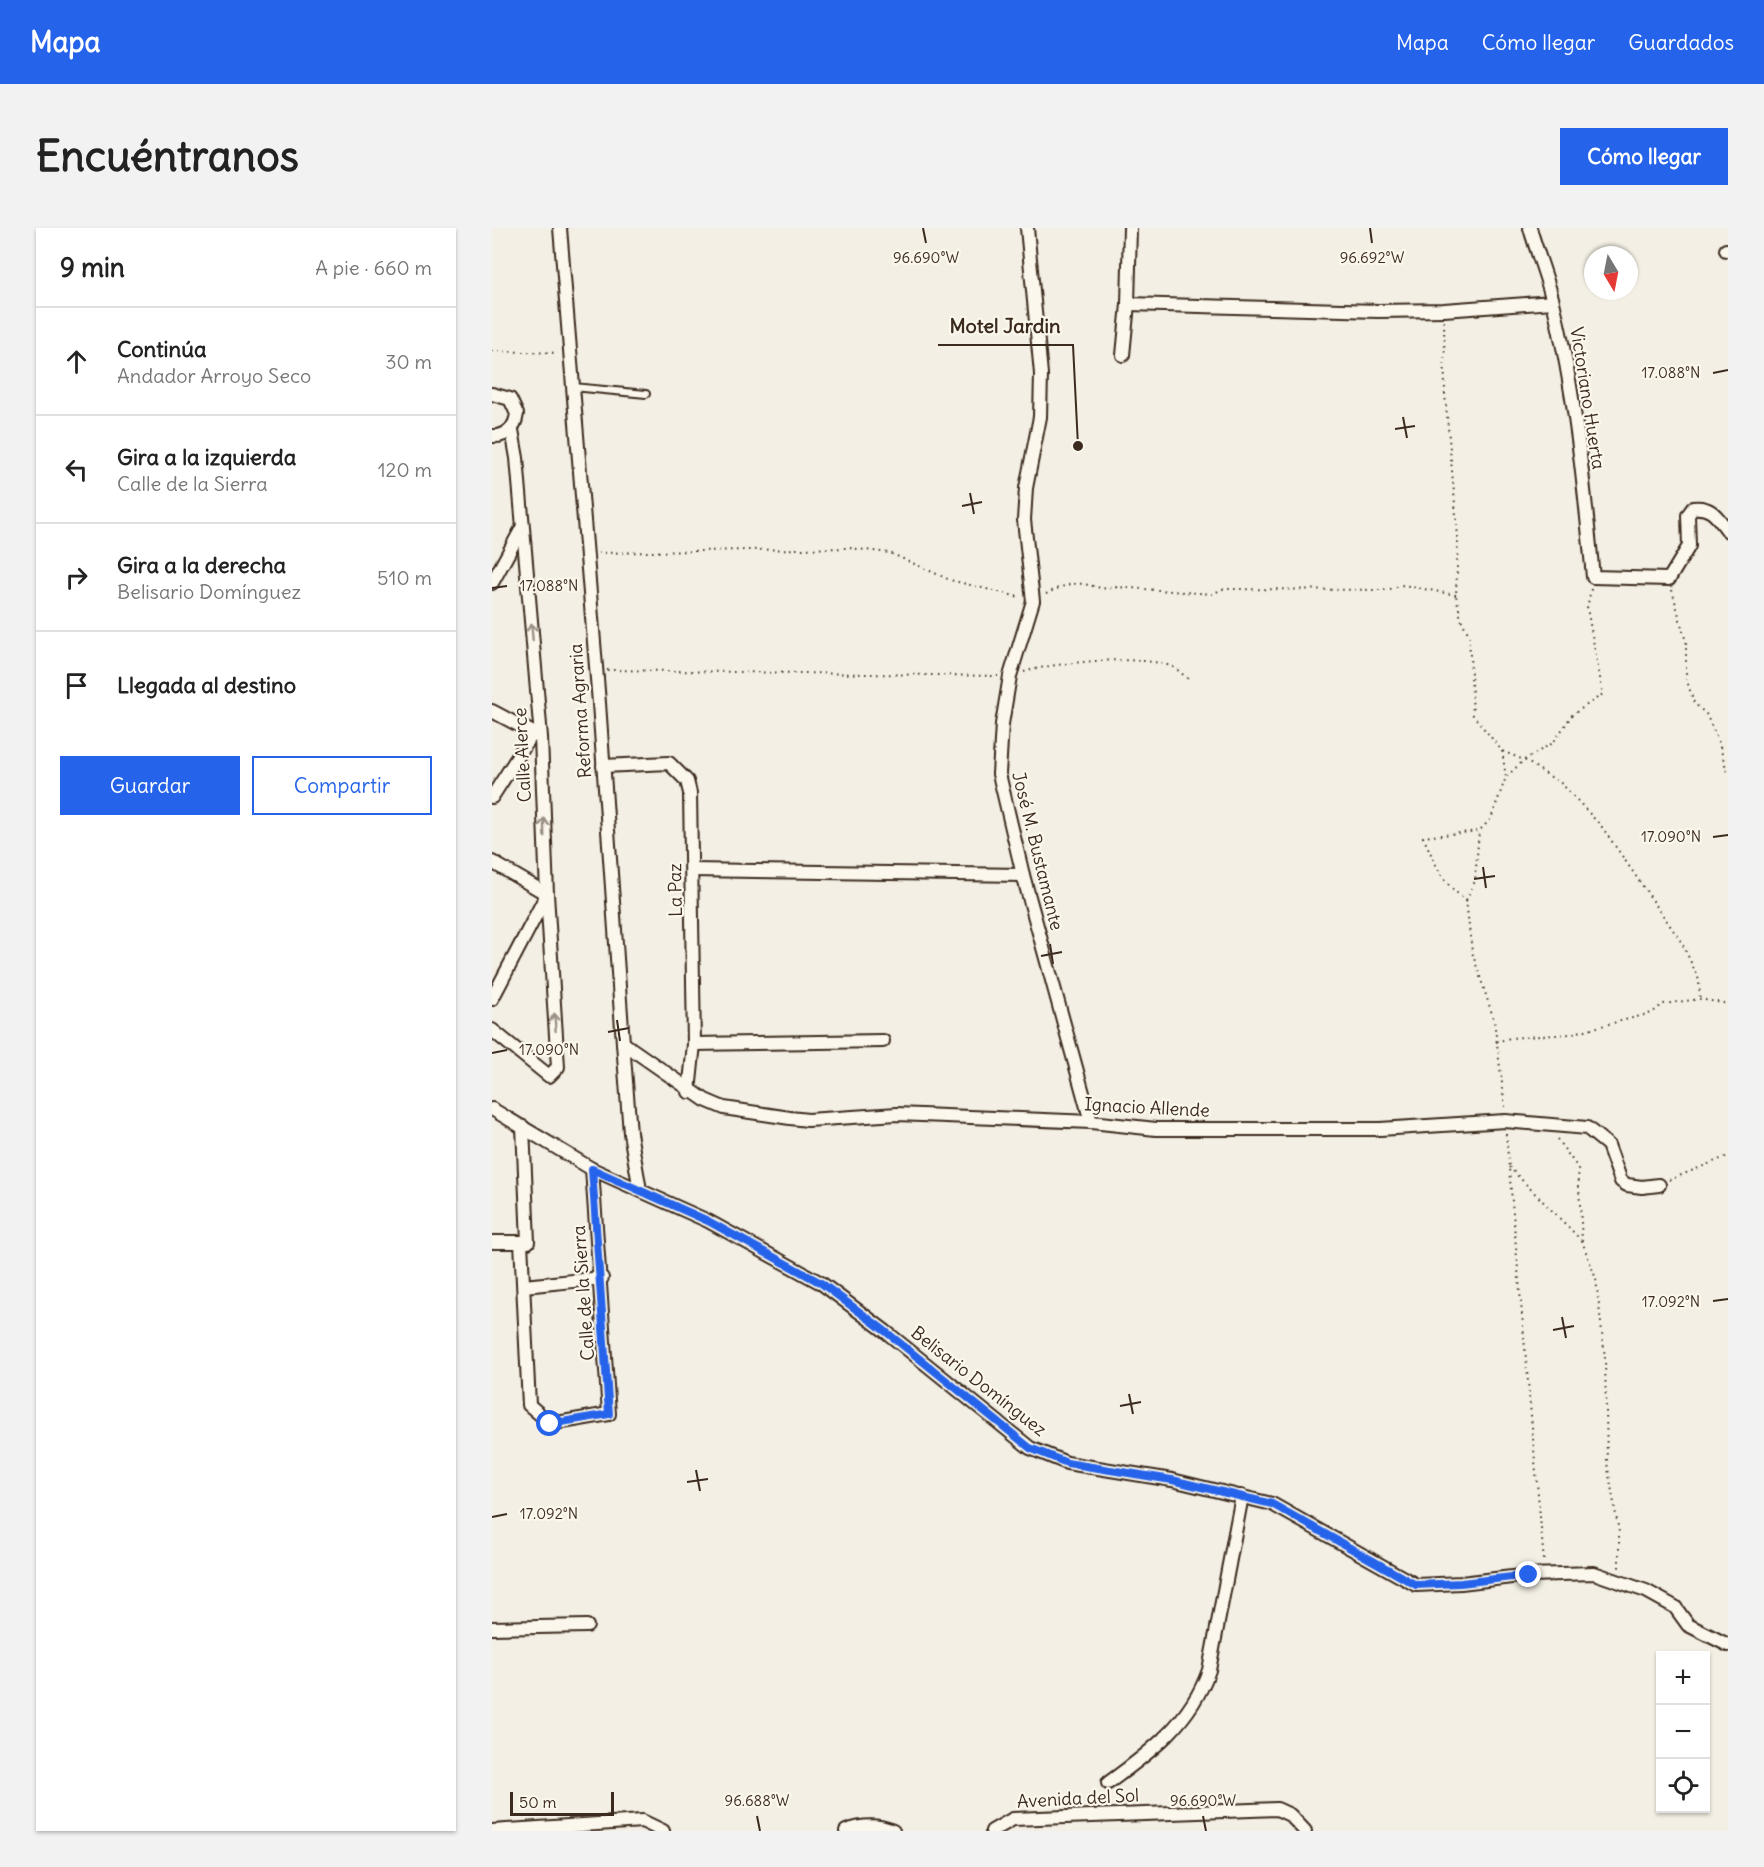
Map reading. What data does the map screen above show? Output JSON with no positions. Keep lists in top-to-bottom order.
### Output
{
  "streets": {
    "street": [
      "Victoriano Huerta",
      "Reforma Agraria",
      "Calle Alerce",
      "José M. Bustamante",
      "La Paz",
      "Ignacio Allende",
      "Calle de la Sierra",
      "Belisario Domínguez",
      "Avenida del Sol"
    ]
  },
  "crossings": [
    ["Reforma Agraria", "La Paz"],
    ["Reforma Agraria", "Ignacio Allende"],
    ["Reforma Agraria", "Belisario Domínguez"],
    ["José M. Bustamante", "Ignacio Allende"],
    ["La Paz", "Ignacio Allende"],
    ["Calle de la Sierra", "Belisario Domínguez"]
  ],
  "places": ["Motel Jardin"],
  "scale_bar": "50 m",
  "north": "bottom",
  "page": {
    "header": "Mapa",
    "nav": ["Mapa", "Cómo llegar", "Guardados"],
    "buttons": [
      "Cómo llegar",
      ["Guardar", "Compartir"]
    ],
    "title": "Encuéntranos",
    "heading": ["9 min", "A pie · 660 m"],
    "list": [
      ["Continúa", "Andador Arroyo Seco", "30 m"],
      ["Gira a la izquierda", "Calle de la Sierra", "120 m"],
      ["Gira a la derecha", "Belisario Domínguez", "510 m"],
      "Llegada al destino"
    ],
    "map_buttons": ["+", "−"],
    "scale": "50 m"
  },
  "coordinates": [
    "96.690°W",
    "96.692°W",
    "17.088°N",
    "17.090°N",
    "17.092°N",
    "96.688°W"
  ]
}
